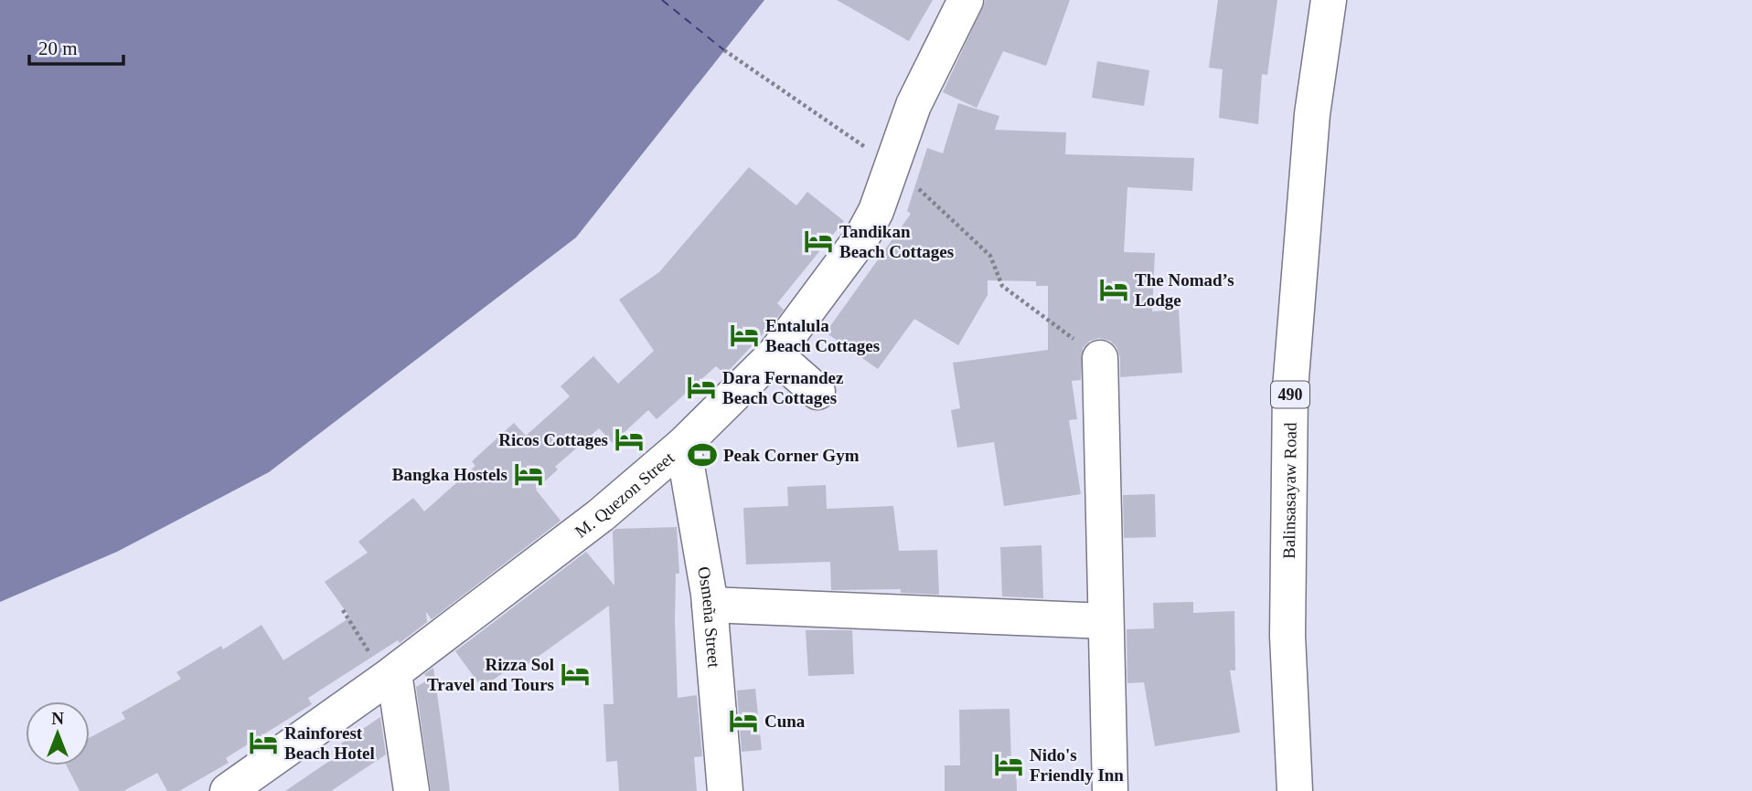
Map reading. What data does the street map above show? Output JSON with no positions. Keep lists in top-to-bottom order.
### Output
{
  "streets": {
    "street": [
      "490",
      "Balinsasayaw Road",
      "M. Quezon Street",
      "Osmeña Street"
    ]
  },
  "crossings": [
    ["M. Quezon Street", "Osmeña Street"]
  ],
  "places": {
    "hotel": [
      "Tandikan Beach Cottages",
      "The Nomad’s Lodge",
      "Entalula Beach Cottages",
      "Dara Fernandez Beach Cottages",
      "Ricos Cottages",
      "Bangka Hostels",
      "Rizza Sol Travel and Tours",
      "Cuna",
      "Rainforest Beach Hotel",
      "Nido's Friendly Inn"
    ],
    "sports": ["Peak Corner Gym"]
  },
  "scale_bar": "20 m",
  "north": "top"
}
